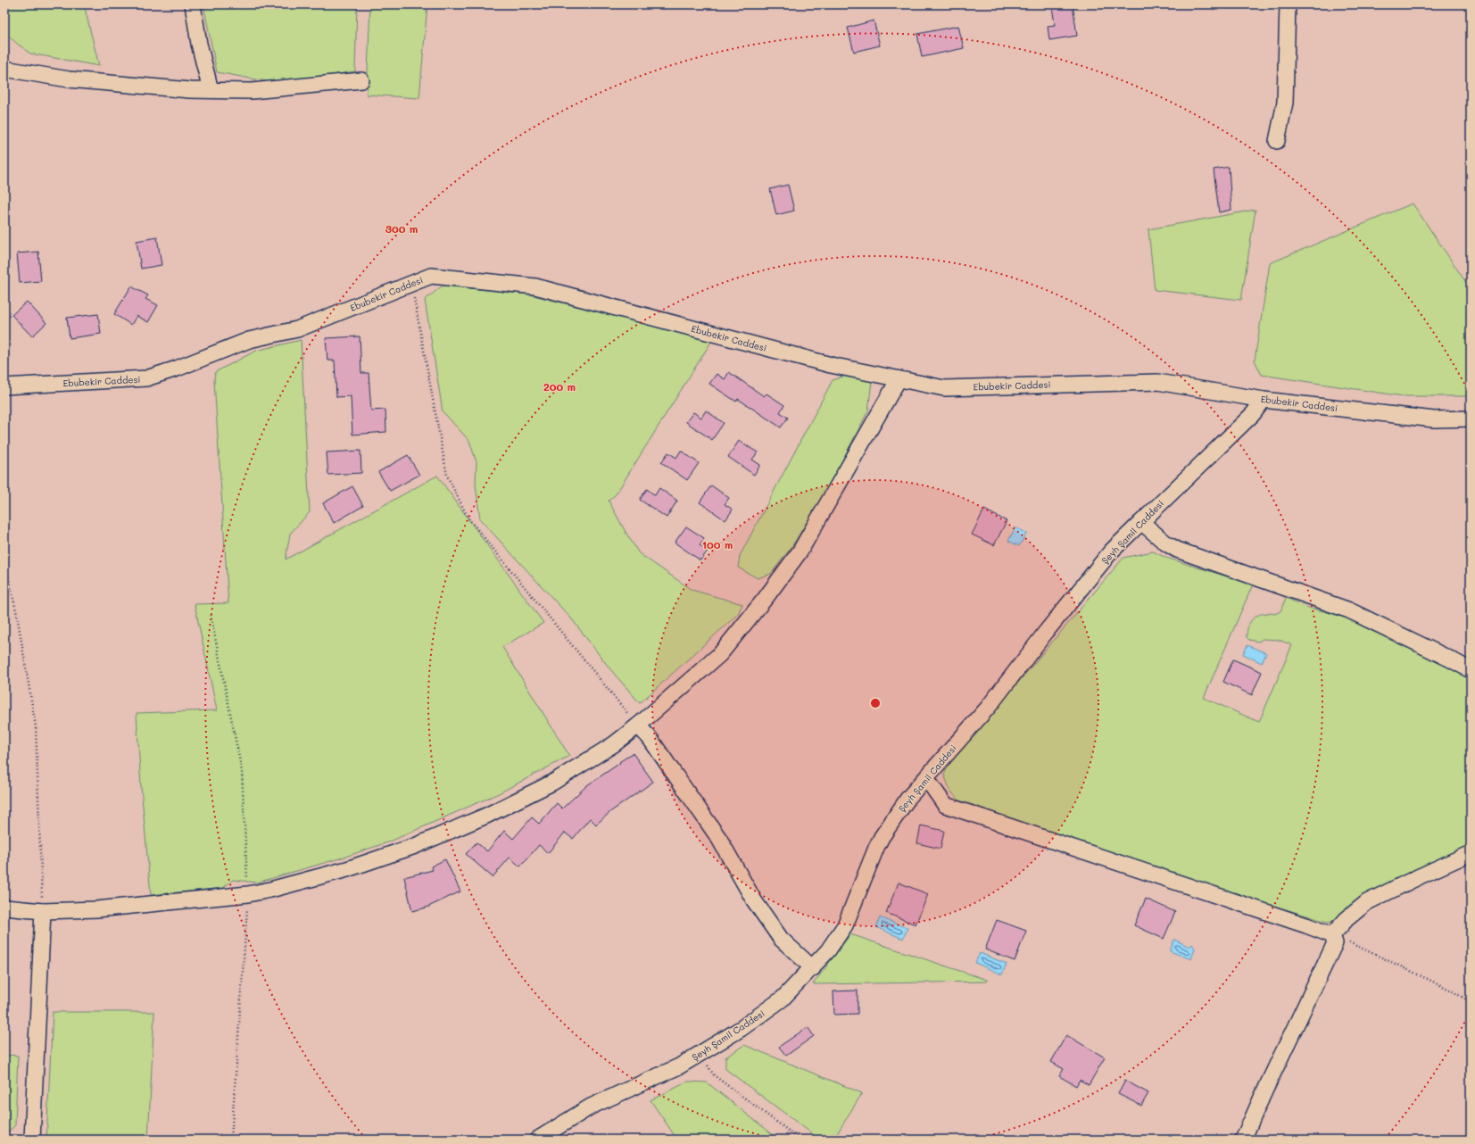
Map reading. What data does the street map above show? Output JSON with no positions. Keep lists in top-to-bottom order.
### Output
{
  "streets": {
    "street": ["Ebubekir Caddesi", "Şeyh Şamil Caddesi"]
  },
  "crossings": [
    ["Ebubekir Caddesi", "Şeyh Şamil Caddesi"]
  ],
  "rings": ["300 m", "200 m", "100 m"]
}
